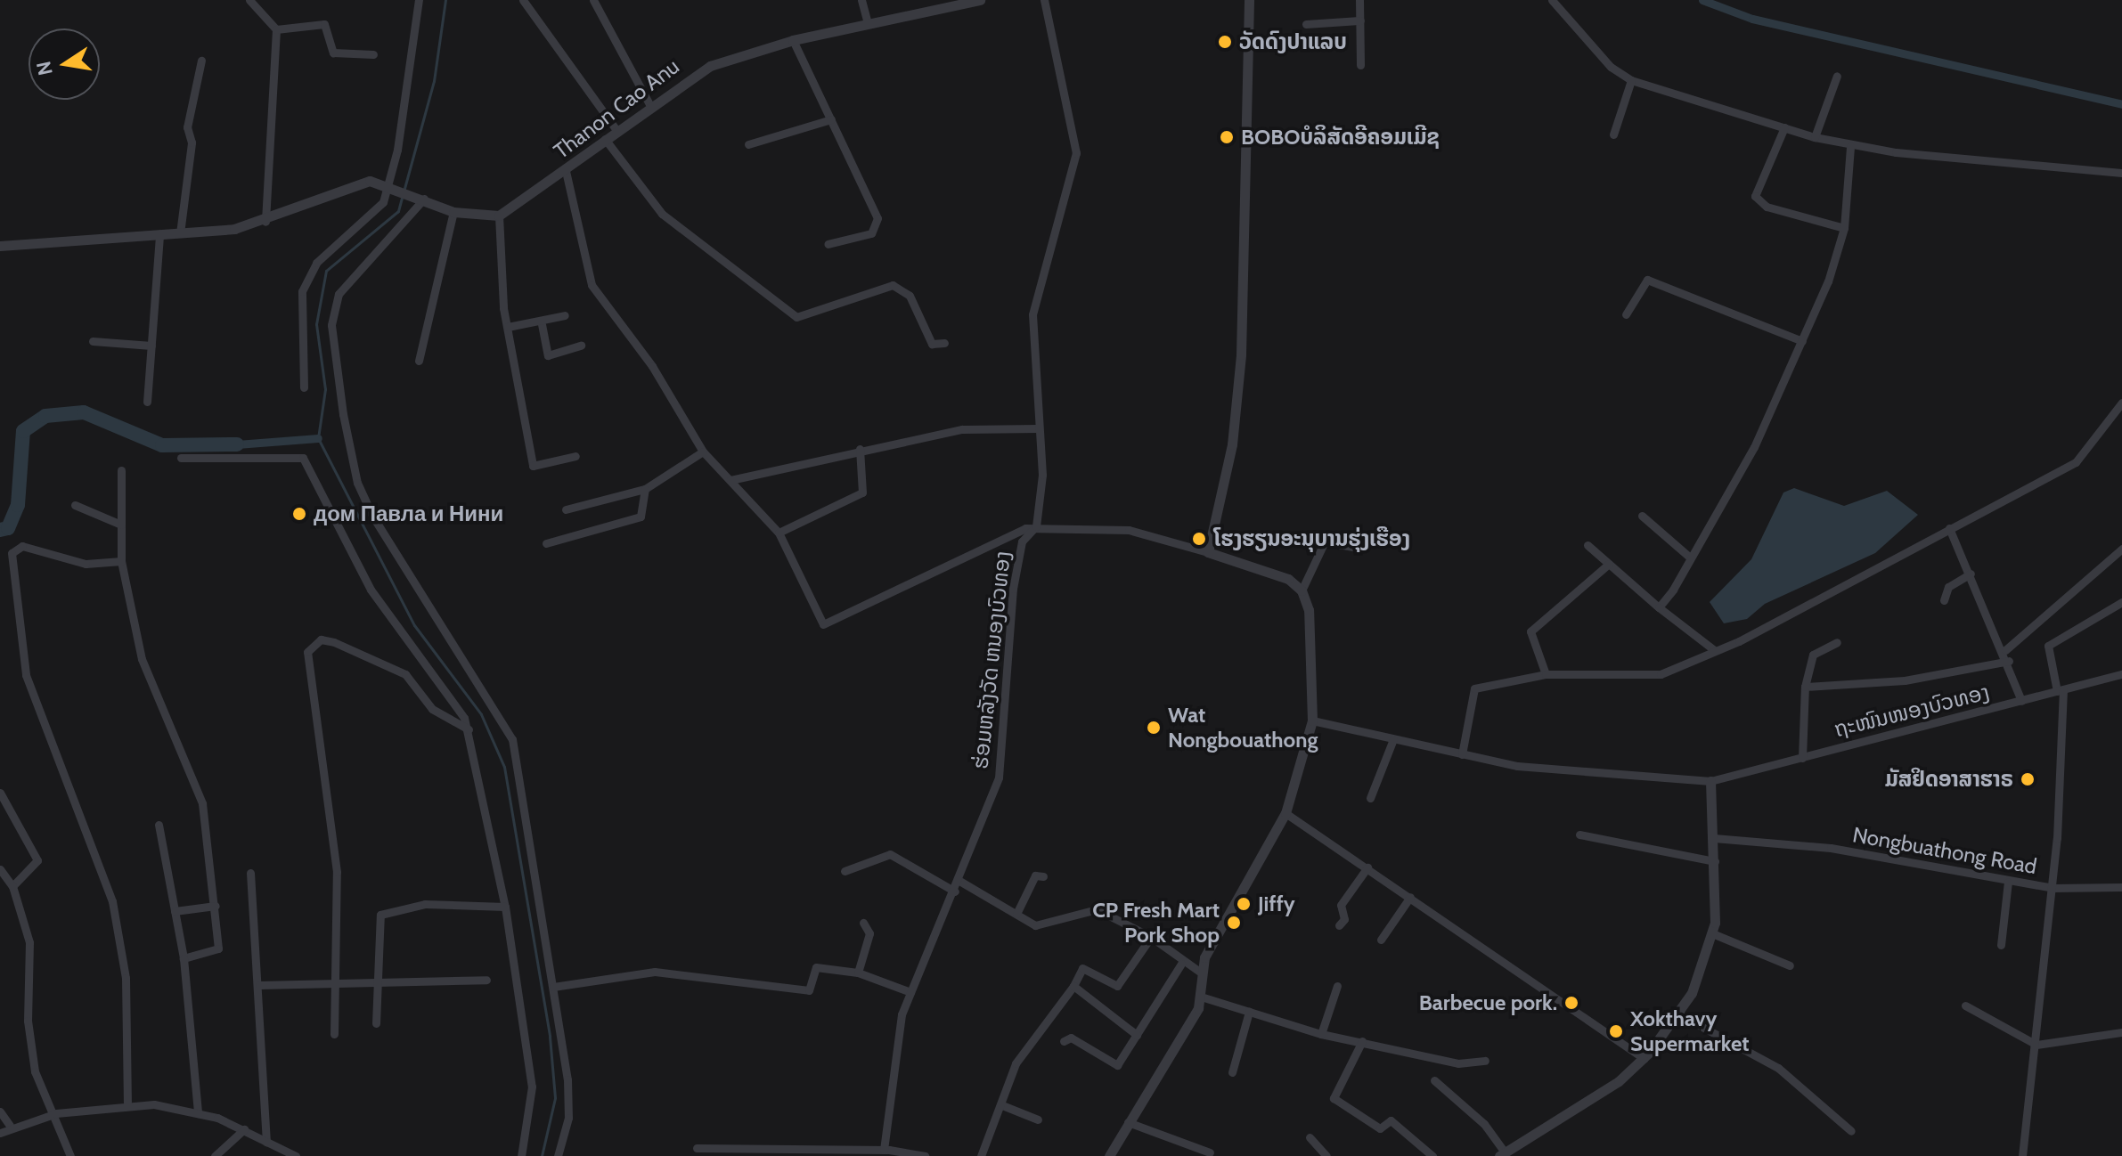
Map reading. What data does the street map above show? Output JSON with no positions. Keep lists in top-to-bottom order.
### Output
{
  "streets": {
    "street": [
      "Thanon Cao Anu",
      "ຮ່ອມຫລັງວັດ ຫນອງບົວທອງ",
      "ຖະໜົນໜອງບົວທອງ",
      "Nongbuathong Road"
    ]
  },
  "places": [
    "ວັດດົງປາແລບ",
    "BOBOບໍລິສັດອີຄອມເມີຊ",
    "дом Павла и Нини",
    "ໂຮງຮຽນອະນຸບານຮຸ່ງເຮືອງ",
    "Wat Nongbouathong",
    "ມັສຢິດອາສາຮາຣ",
    "Jiffy",
    "CP Fresh Mart Pork Shop",
    "Barbecue pork.",
    "Xokthavy Supermarket"
  ],
  "north": "left"
}
